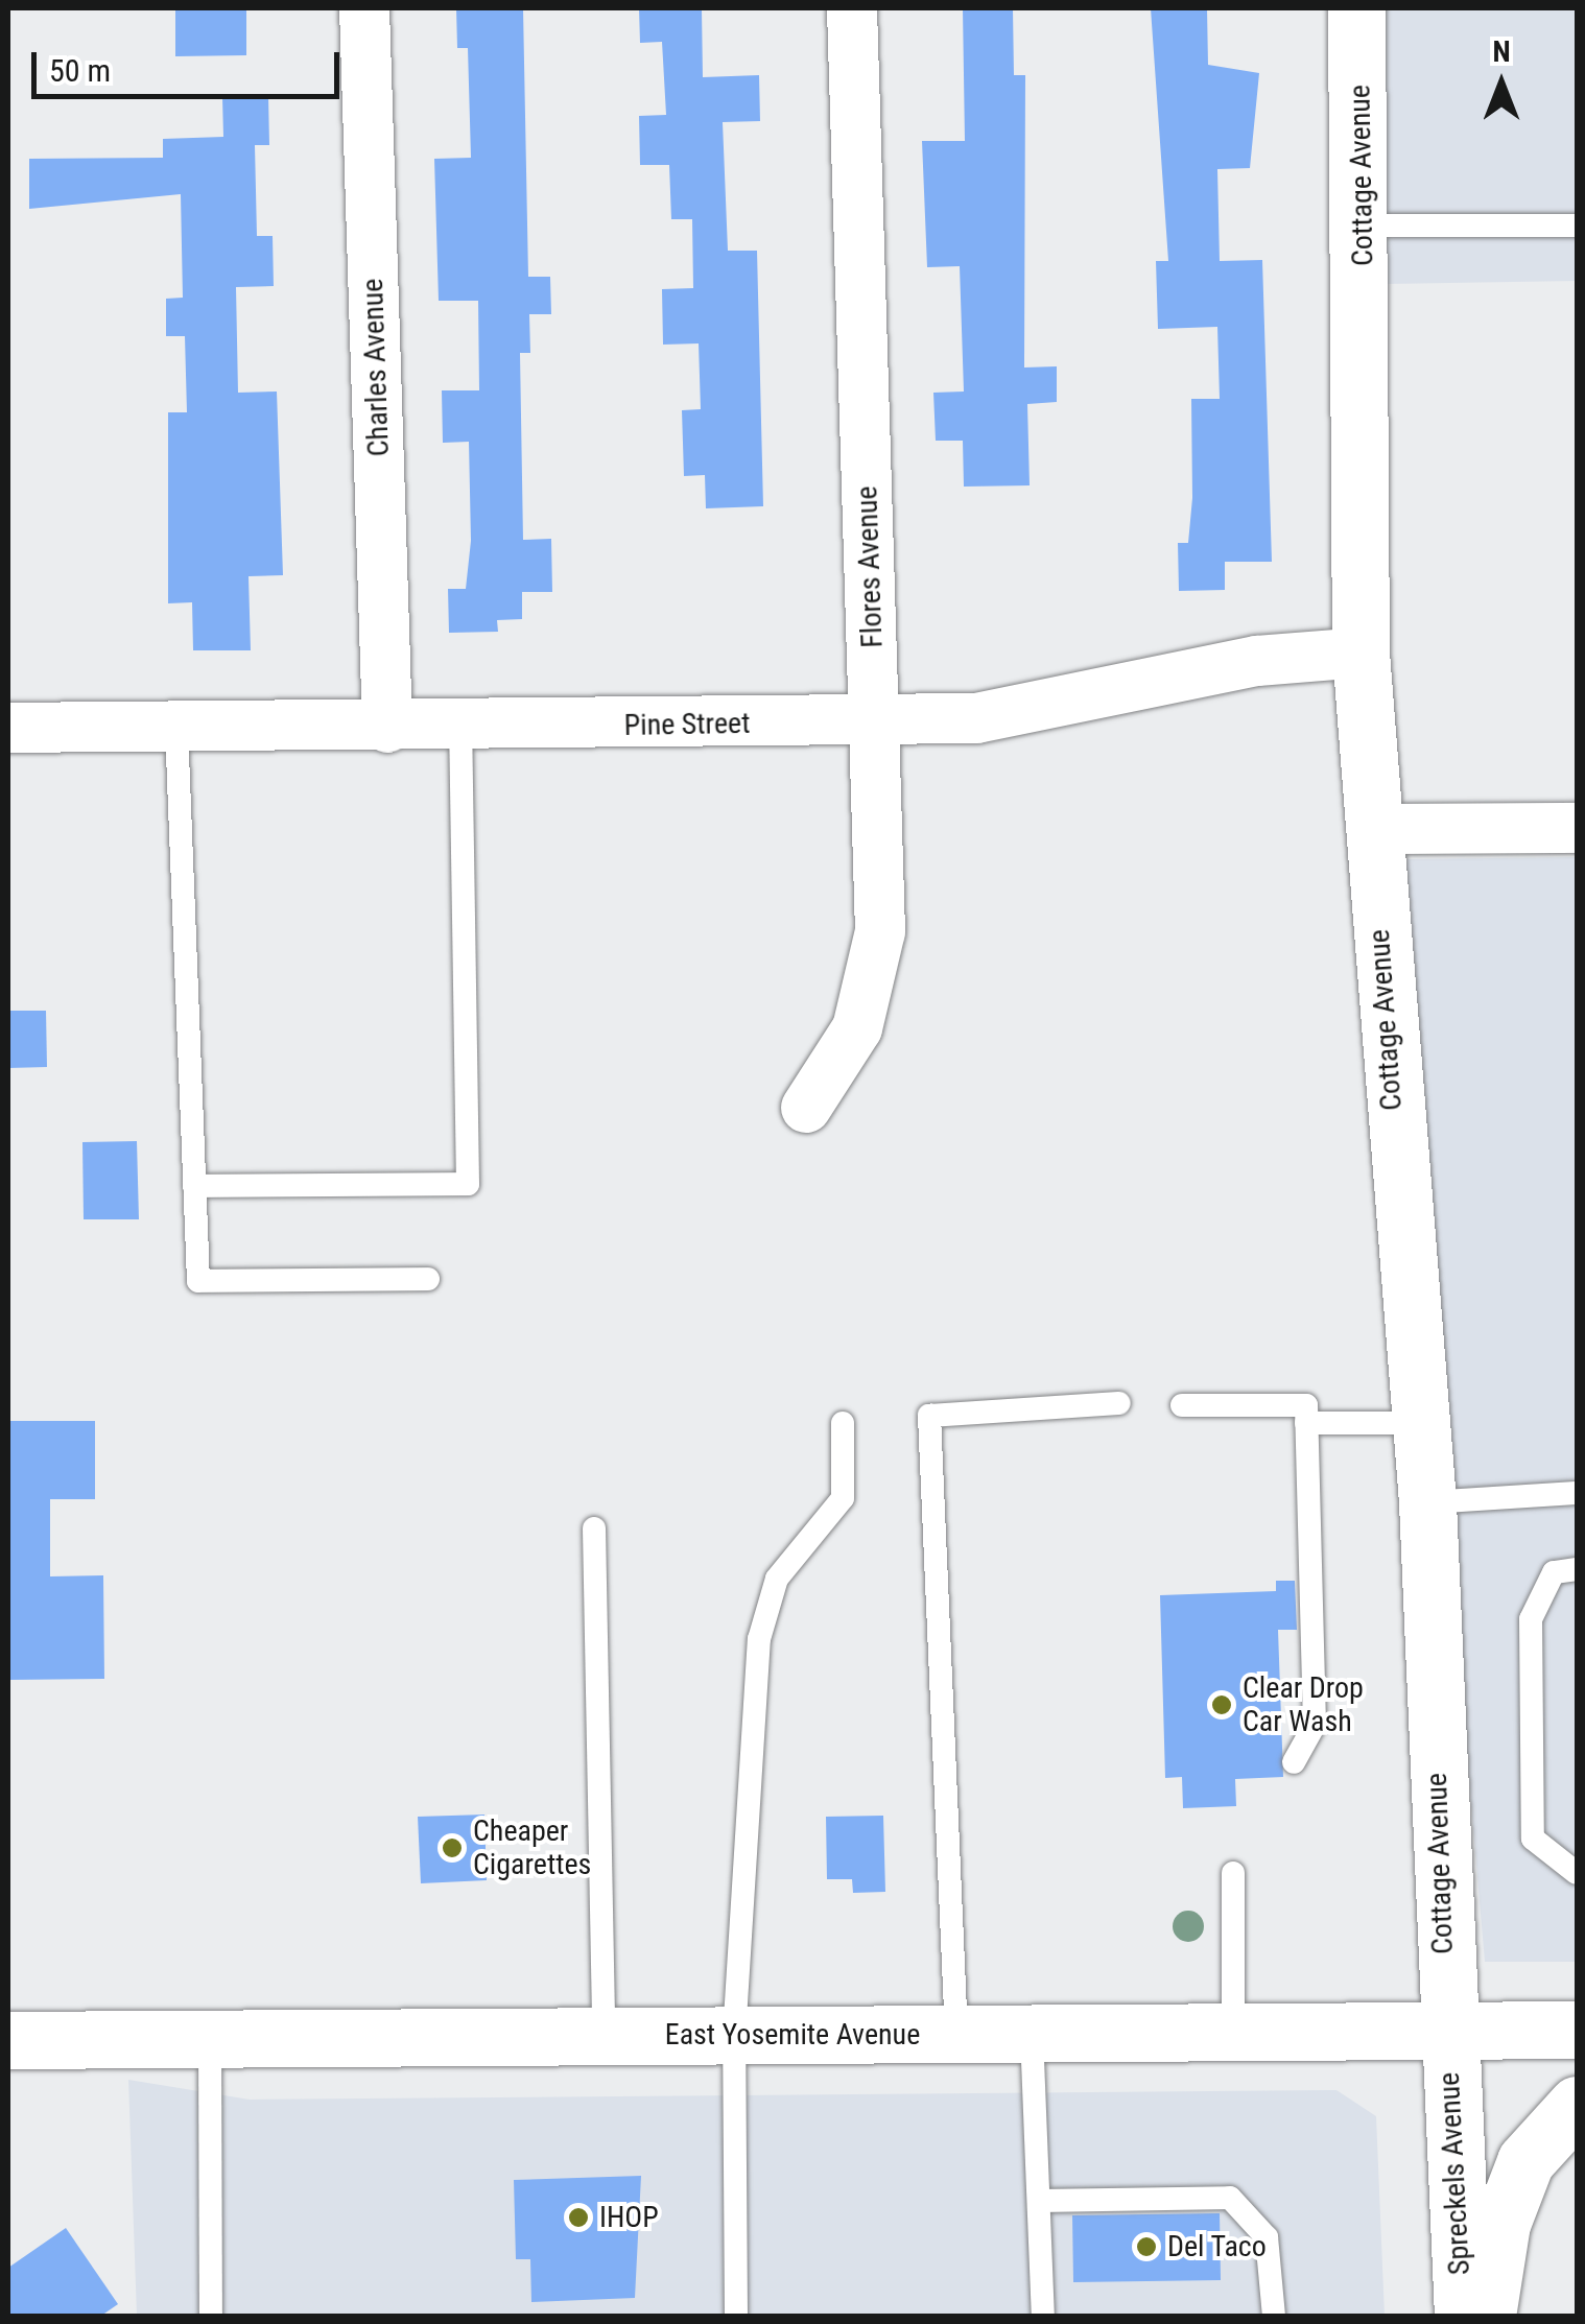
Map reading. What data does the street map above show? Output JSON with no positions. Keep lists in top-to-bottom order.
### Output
{
  "streets": {
    "street": [
      "Cottage Avenue",
      "Charles Avenue",
      "Flores Avenue",
      "Pine Street",
      "East Yosemite Avenue",
      "Spreckels Avenue"
    ]
  },
  "crossings": [
    ["Cottage Avenue", "Pine Street"],
    ["Cottage Avenue", "East Yosemite Avenue"],
    ["Cottage Avenue", "Spreckels Avenue"],
    ["Charles Avenue", "Pine Street"],
    ["Flores Avenue", "Pine Street"],
    ["East Yosemite Avenue", "Spreckels Avenue"]
  ],
  "places": [
    "Clear Drop Car Wash",
    "Cheaper Cigarettes",
    "IHOP",
    "Del Taco"
  ],
  "scale_bar": "50 m",
  "north": "top"
}
